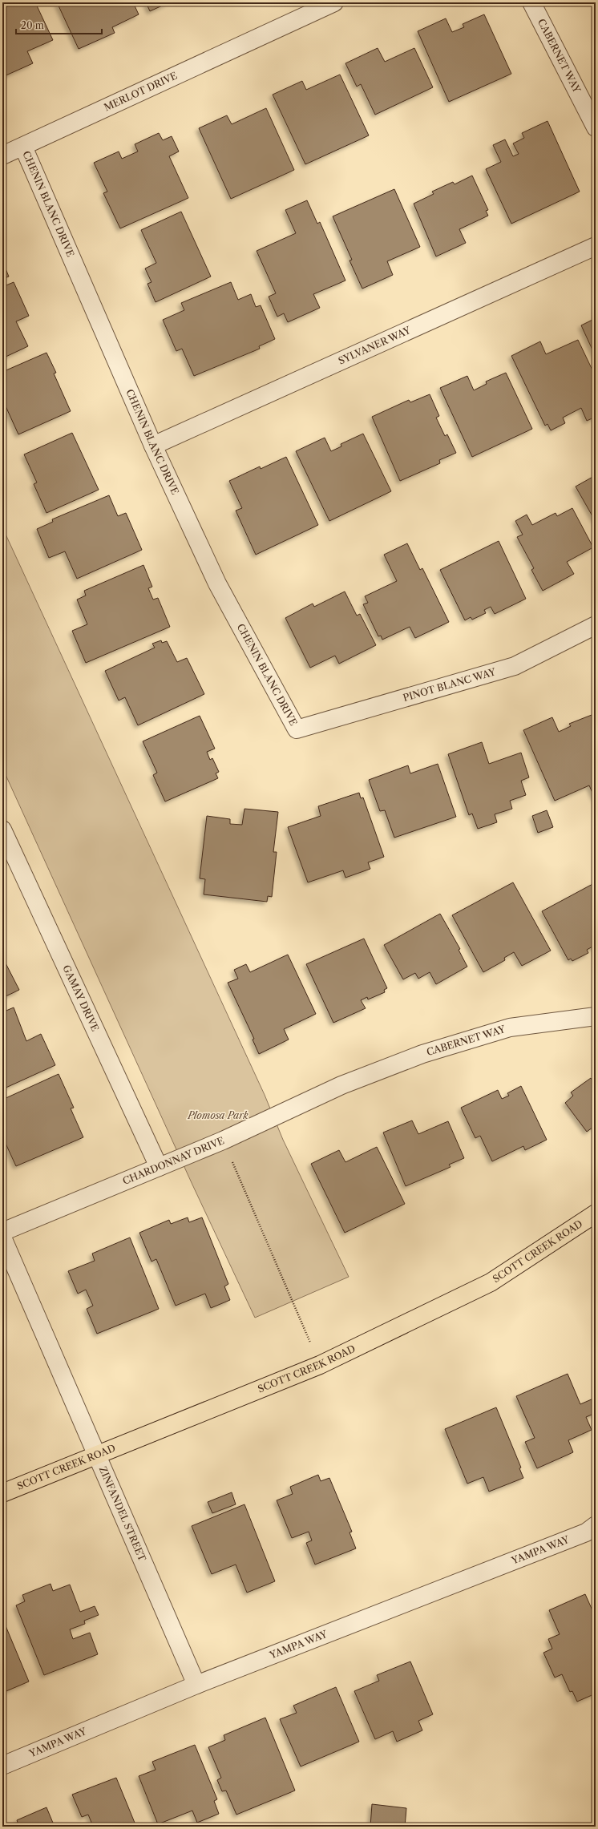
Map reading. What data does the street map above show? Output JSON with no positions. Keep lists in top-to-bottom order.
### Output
{
  "streets": {
    "main road": ["SCOTT CREEK ROAD"],
    "street": [
      "CABERNET WAY",
      "MERLOT DRIVE",
      "CHENIN BLANC DRIVE",
      "SYLVANER WAY",
      "PINOT BLANC WAY",
      "GAMAY DRIVE",
      "CHARDONNAY DRIVE",
      "ZINFANDEL STREET",
      "YAMPA WAY"
    ]
  },
  "crossings": [
    ["CABERNET WAY", "CHARDONNAY DRIVE"],
    ["MERLOT DRIVE", "CHENIN BLANC DRIVE"],
    ["CHENIN BLANC DRIVE", "SYLVANER WAY"],
    ["CHENIN BLANC DRIVE", "PINOT BLANC WAY"],
    ["GAMAY DRIVE", "CHARDONNAY DRIVE"],
    ["SCOTT CREEK ROAD", "ZINFANDEL STREET"],
    ["ZINFANDEL STREET", "YAMPA WAY"]
  ],
  "parks": ["Plomosa Park"],
  "scale_bar": "20 m"
}
